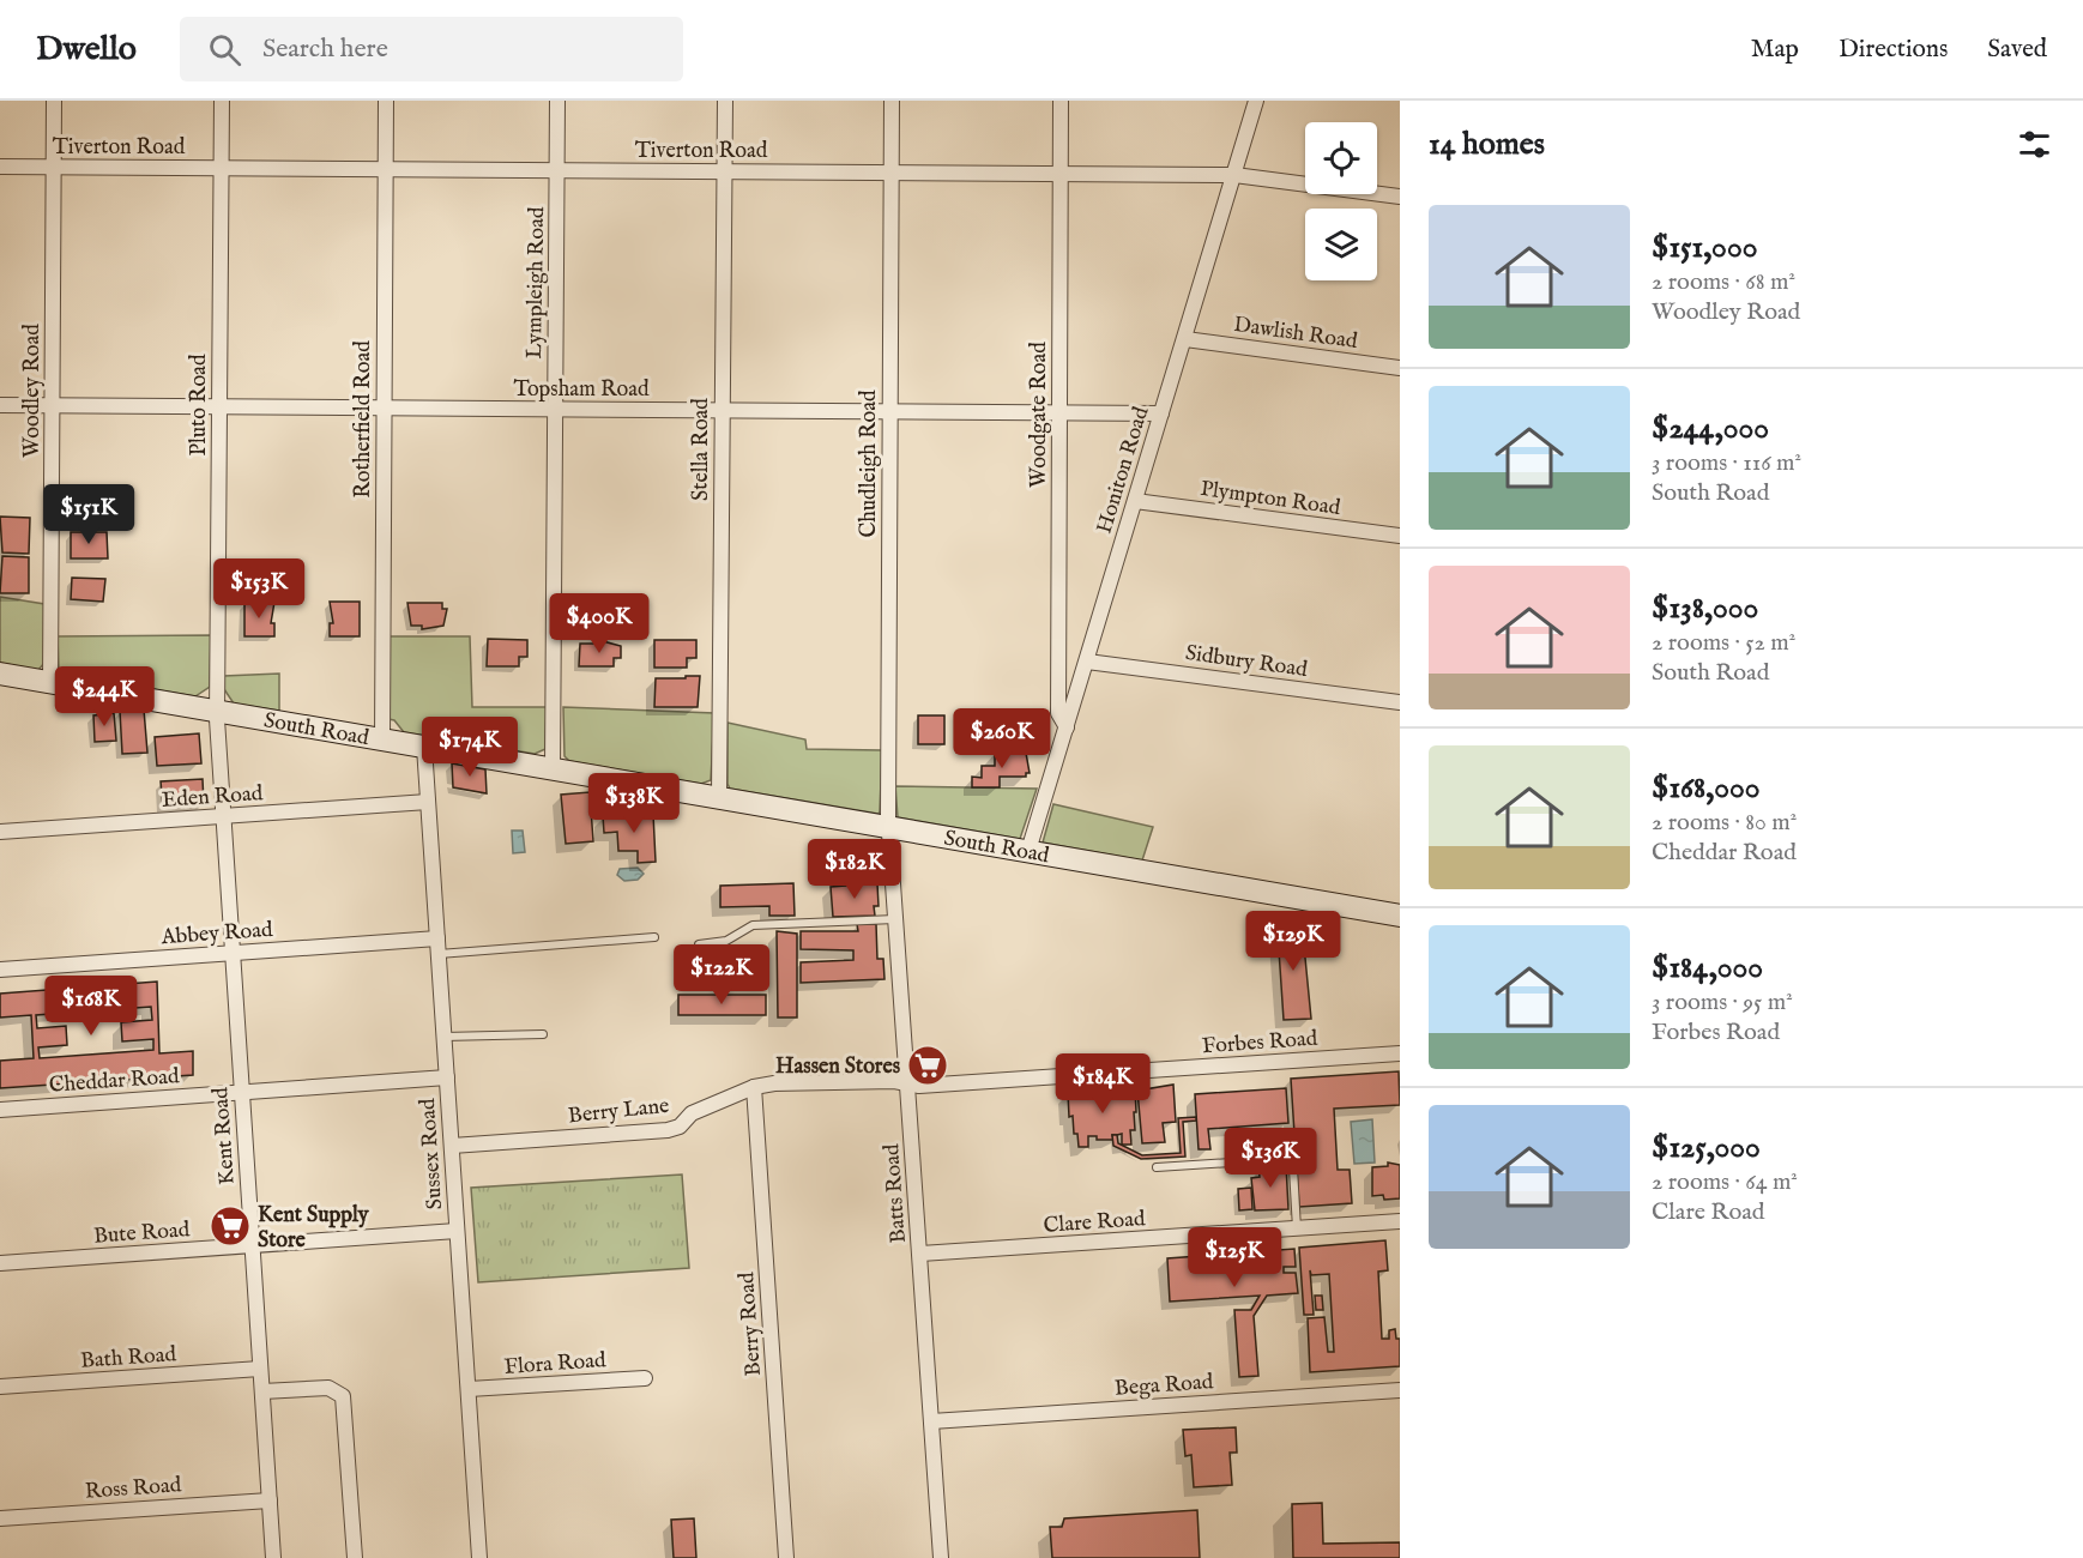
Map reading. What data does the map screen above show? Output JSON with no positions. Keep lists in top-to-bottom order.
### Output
{
  "streets": {
    "street": [
      "Tiverton Road",
      "Lympleigh Road",
      "Dawlish Road",
      "Topsham Road",
      "Woodley Road",
      "Pluto Road",
      "Woodgate Road",
      "Rotherfield Road",
      "Stella Road",
      "Chudleigh Road",
      "Honiton Road",
      "Plympton Road",
      "Sidbury Road",
      "South Road",
      "Eden Road",
      "Abbey Road",
      "Forbes Road",
      "Cheddar Road",
      "Berry Lane",
      "Kent Road",
      "Sussex Road",
      "Batts Road",
      "Clare Road",
      "Bute Road",
      "Berry Road",
      "Bath Road",
      "Flora Road",
      "Bega Road",
      "Ross Road"
    ]
  },
  "crossings": [
    ["Tiverton Road", "Lympleigh Road"],
    ["Tiverton Road", "Woodley Road"],
    ["Tiverton Road", "Pluto Road"],
    ["Tiverton Road", "Woodgate Road"],
    ["Tiverton Road", "Rotherfield Road"],
    ["Tiverton Road", "Stella Road"],
    ["Tiverton Road", "Chudleigh Road"],
    ["Tiverton Road", "Honiton Road"],
    ["Lympleigh Road", "Topsham Road"],
    ["Lympleigh Road", "South Road"],
    ["Dawlish Road", "Honiton Road"],
    ["Topsham Road", "Woodley Road"],
    ["Topsham Road", "Pluto Road"],
    ["Topsham Road", "Woodgate Road"],
    ["Topsham Road", "Rotherfield Road"],
    ["Topsham Road", "Stella Road"],
    ["Topsham Road", "Chudleigh Road"],
    ["Topsham Road", "Honiton Road"],
    ["Woodley Road", "South Road"],
    ["Pluto Road", "South Road"],
    ["Pluto Road", "Kent Road"],
    ["Woodgate Road", "Honiton Road"],
    ["Rotherfield Road", "South Road"],
    ["Stella Road", "South Road"],
    ["Chudleigh Road", "South Road"],
    ["Chudleigh Road", "Batts Road"],
    ["Honiton Road", "Plympton Road"],
    ["Honiton Road", "Sidbury Road"],
    ["Honiton Road", "South Road"],
    ["South Road", "Kent Road"],
    ["South Road", "Sussex Road"],
    ["South Road", "Batts Road"],
    ["Eden Road", "Kent Road"],
    ["Eden Road", "Sussex Road"],
    ["Abbey Road", "Kent Road"],
    ["Abbey Road", "Sussex Road"],
    ["Forbes Road", "Berry Lane"],
    ["Forbes Road", "Batts Road"],
    ["Cheddar Road", "Kent Road"],
    ["Cheddar Road", "Sussex Road"],
    ["Berry Lane", "Sussex Road"],
    ["Berry Lane", "Batts Road"],
    ["Berry Lane", "Berry Road"],
    ["Kent Road", "Bute Road"],
    ["Kent Road", "Bath Road"],
    ["Kent Road", "Ross Road"],
    ["Sussex Road", "Bute Road"],
    ["Sussex Road", "Flora Road"],
    ["Batts Road", "Clare Road"],
    ["Batts Road", "Bega Road"]
  ],
  "places": {
    "supermarket": ["Hassen Stores", "Kent Supply Store"]
  },
  "page": {
    "header": "Dwello",
    "search": "Search here",
    "nav": ["Map", "Directions", "Saved"],
    "heading": "14 homes",
    "list": [
      {
        "name": "$151,000",
        "note": "2 rooms · 68 m² · Woodley Road"
      },
      {
        "name": "$244,000",
        "note": "3 rooms · 116 m² · South Road"
      },
      {
        "name": "$138,000",
        "note": "2 rooms · 52 m² · South Road"
      },
      {
        "name": "$168,000",
        "note": "2 rooms · 80 m² · Cheddar Road"
      },
      {
        "name": "$184,000",
        "note": "3 rooms · 95 m² · Forbes Road"
      },
      {
        "name": "$125,000",
        "note": "2 rooms · 64 m² · Clare Road"
      }
    ],
    "price": [
      "$151K",
      "$153K",
      "$400K",
      "$244K",
      "$260K",
      "$174K",
      "$138K",
      "$182K",
      "$129K",
      "$122K",
      "$168K",
      "$184K",
      "$136K",
      "$125K"
    ]
  }
}
